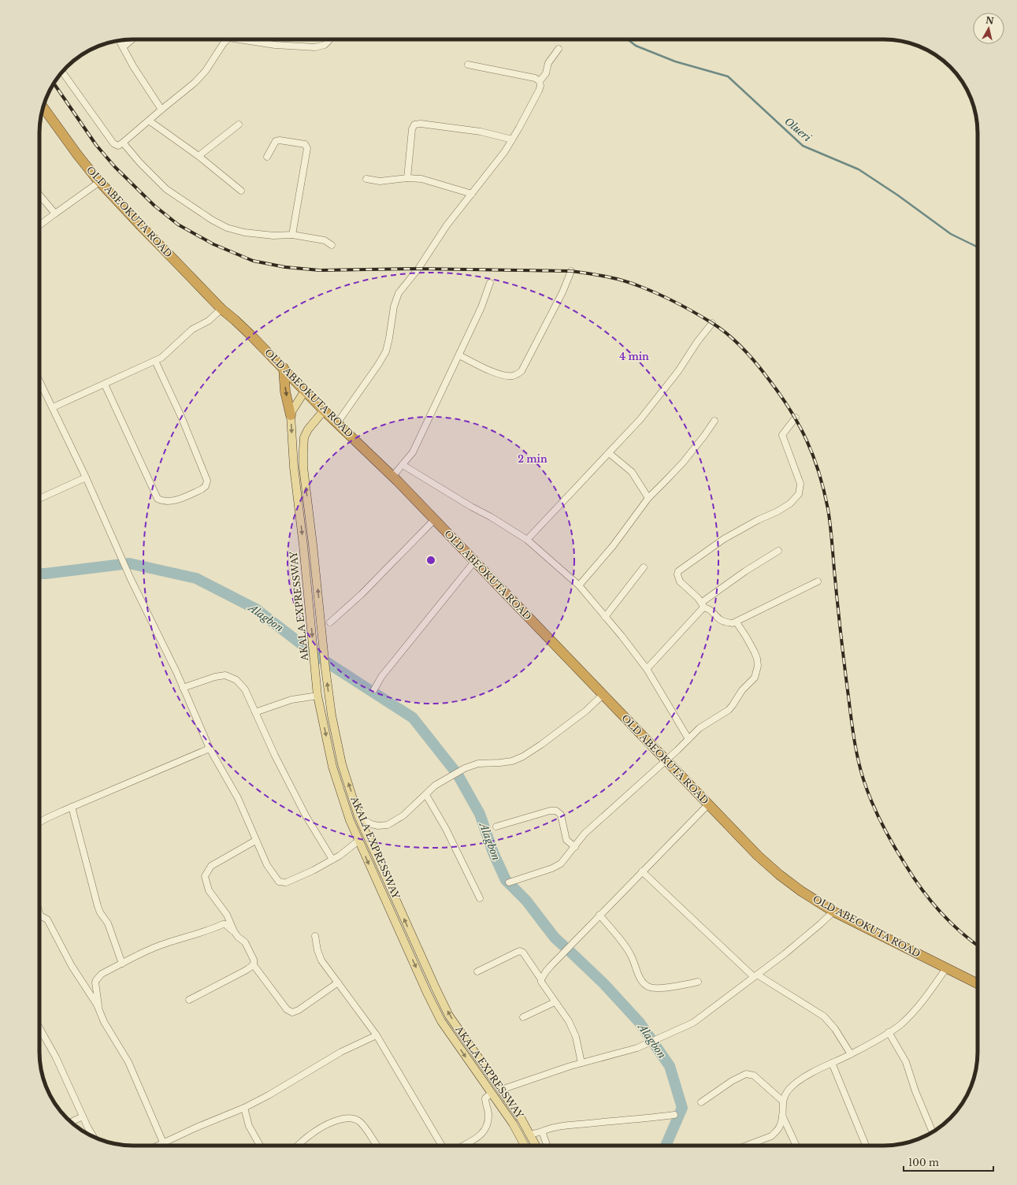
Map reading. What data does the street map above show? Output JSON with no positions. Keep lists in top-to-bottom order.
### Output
{
  "streets": {
    "highway": ["OLD ABEOKUTA ROAD"],
    "main road": ["AKALA EXPRESSWAY"]
  },
  "crossings": [
    ["OLD ABEOKUTA ROAD", "AKALA EXPRESSWAY"]
  ],
  "water": ["Olueri", "Alagbon"],
  "scale_bar": "100 m",
  "north": "top",
  "rings": ["4 min", "2 min"]
}
